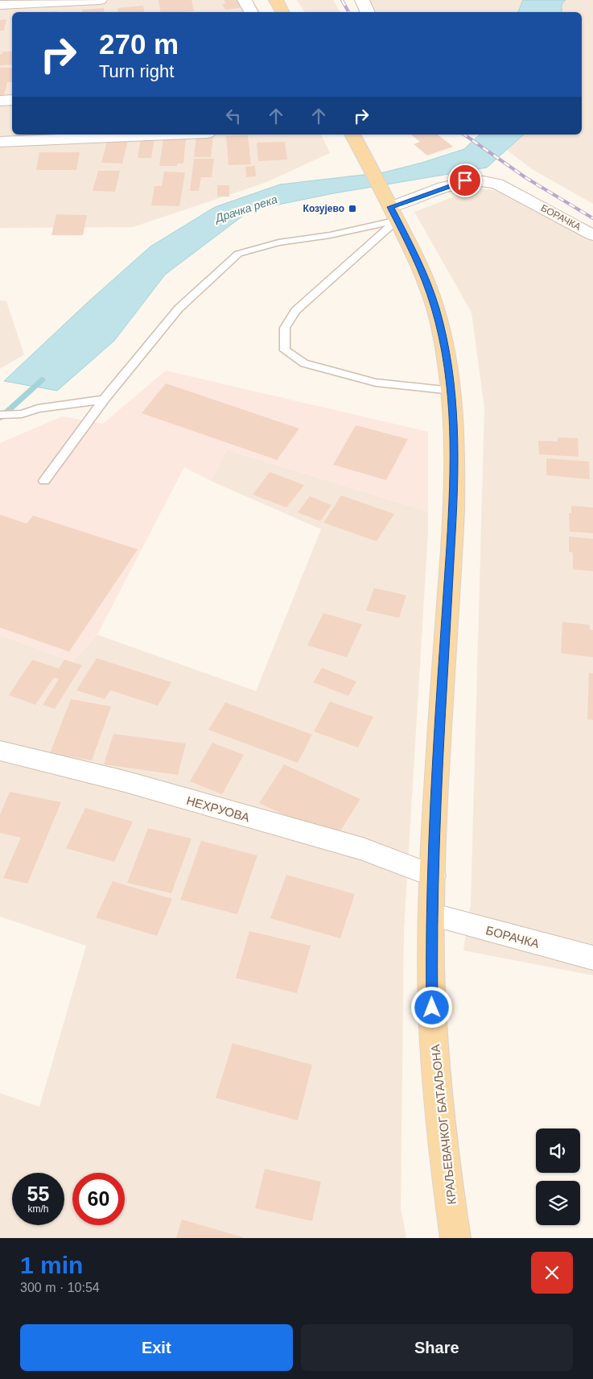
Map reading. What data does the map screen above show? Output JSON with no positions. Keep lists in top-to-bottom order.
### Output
{
  "streets": {
    "main road": ["КРАЉЕВАЧКОГ БАТАЉОНА"],
    "street": ["БОРАЧКА", "НЕХРУОВА"]
  },
  "crossings": [
    ["БОРАЧКА", "КРАЉЕВАЧКОГ БАТАЉОНА"],
    ["НЕХРУОВА", "КРАЉЕВАЧКОГ БАТАЉОНА"]
  ],
  "water": ["Драчка река"],
  "places": {
    "transit": ["Козујево"]
  },
  "page": {
    "turn": ["270 m", "Turn right"],
    "speed": "55 km/h",
    "limit": "60",
    "heading": ["1 min", "300 m · 10:54"],
    "buttons": ["Exit", "Share"]
  }
}
